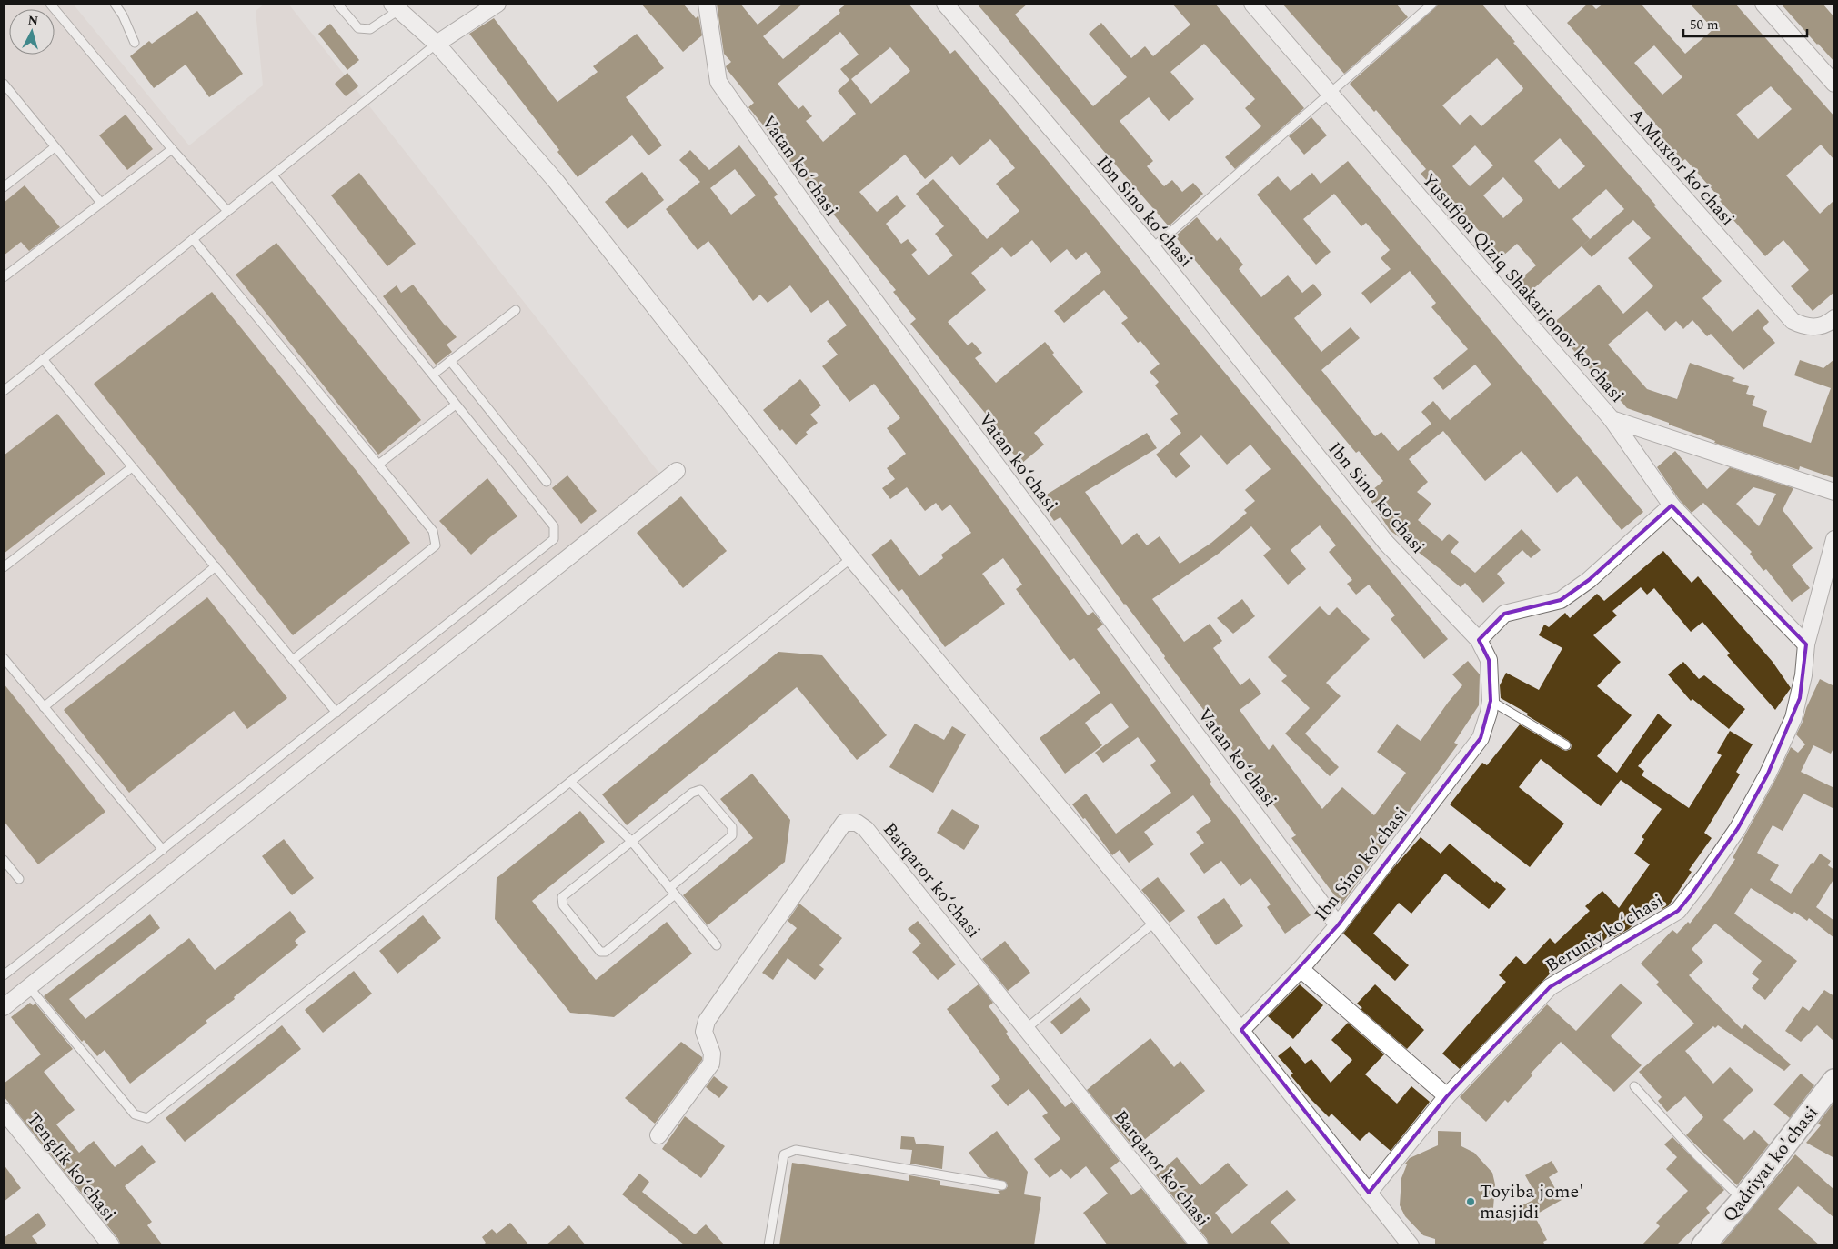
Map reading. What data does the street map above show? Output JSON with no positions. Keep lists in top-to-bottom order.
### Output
{
  "streets": {
    "street": [
      "Vatan koʻchasi",
      "A.Muxtor koʻchasi",
      "Ibn Sino koʻchasi",
      "Yusufjon Qiziq Shakarjonov koʻchasi",
      "Barqaror koʻchasi",
      "Beruniy koʻchasi",
      "Qadriyat ko'chasi",
      "Tenglik koʻchasi"
    ]
  },
  "crossings": [
    ["Vatan koʻchasi", "Ibn Sino koʻchasi"]
  ],
  "places": ["Toyiba jome' masjidi"],
  "scale_bar": "50 m",
  "north": "top"
}
